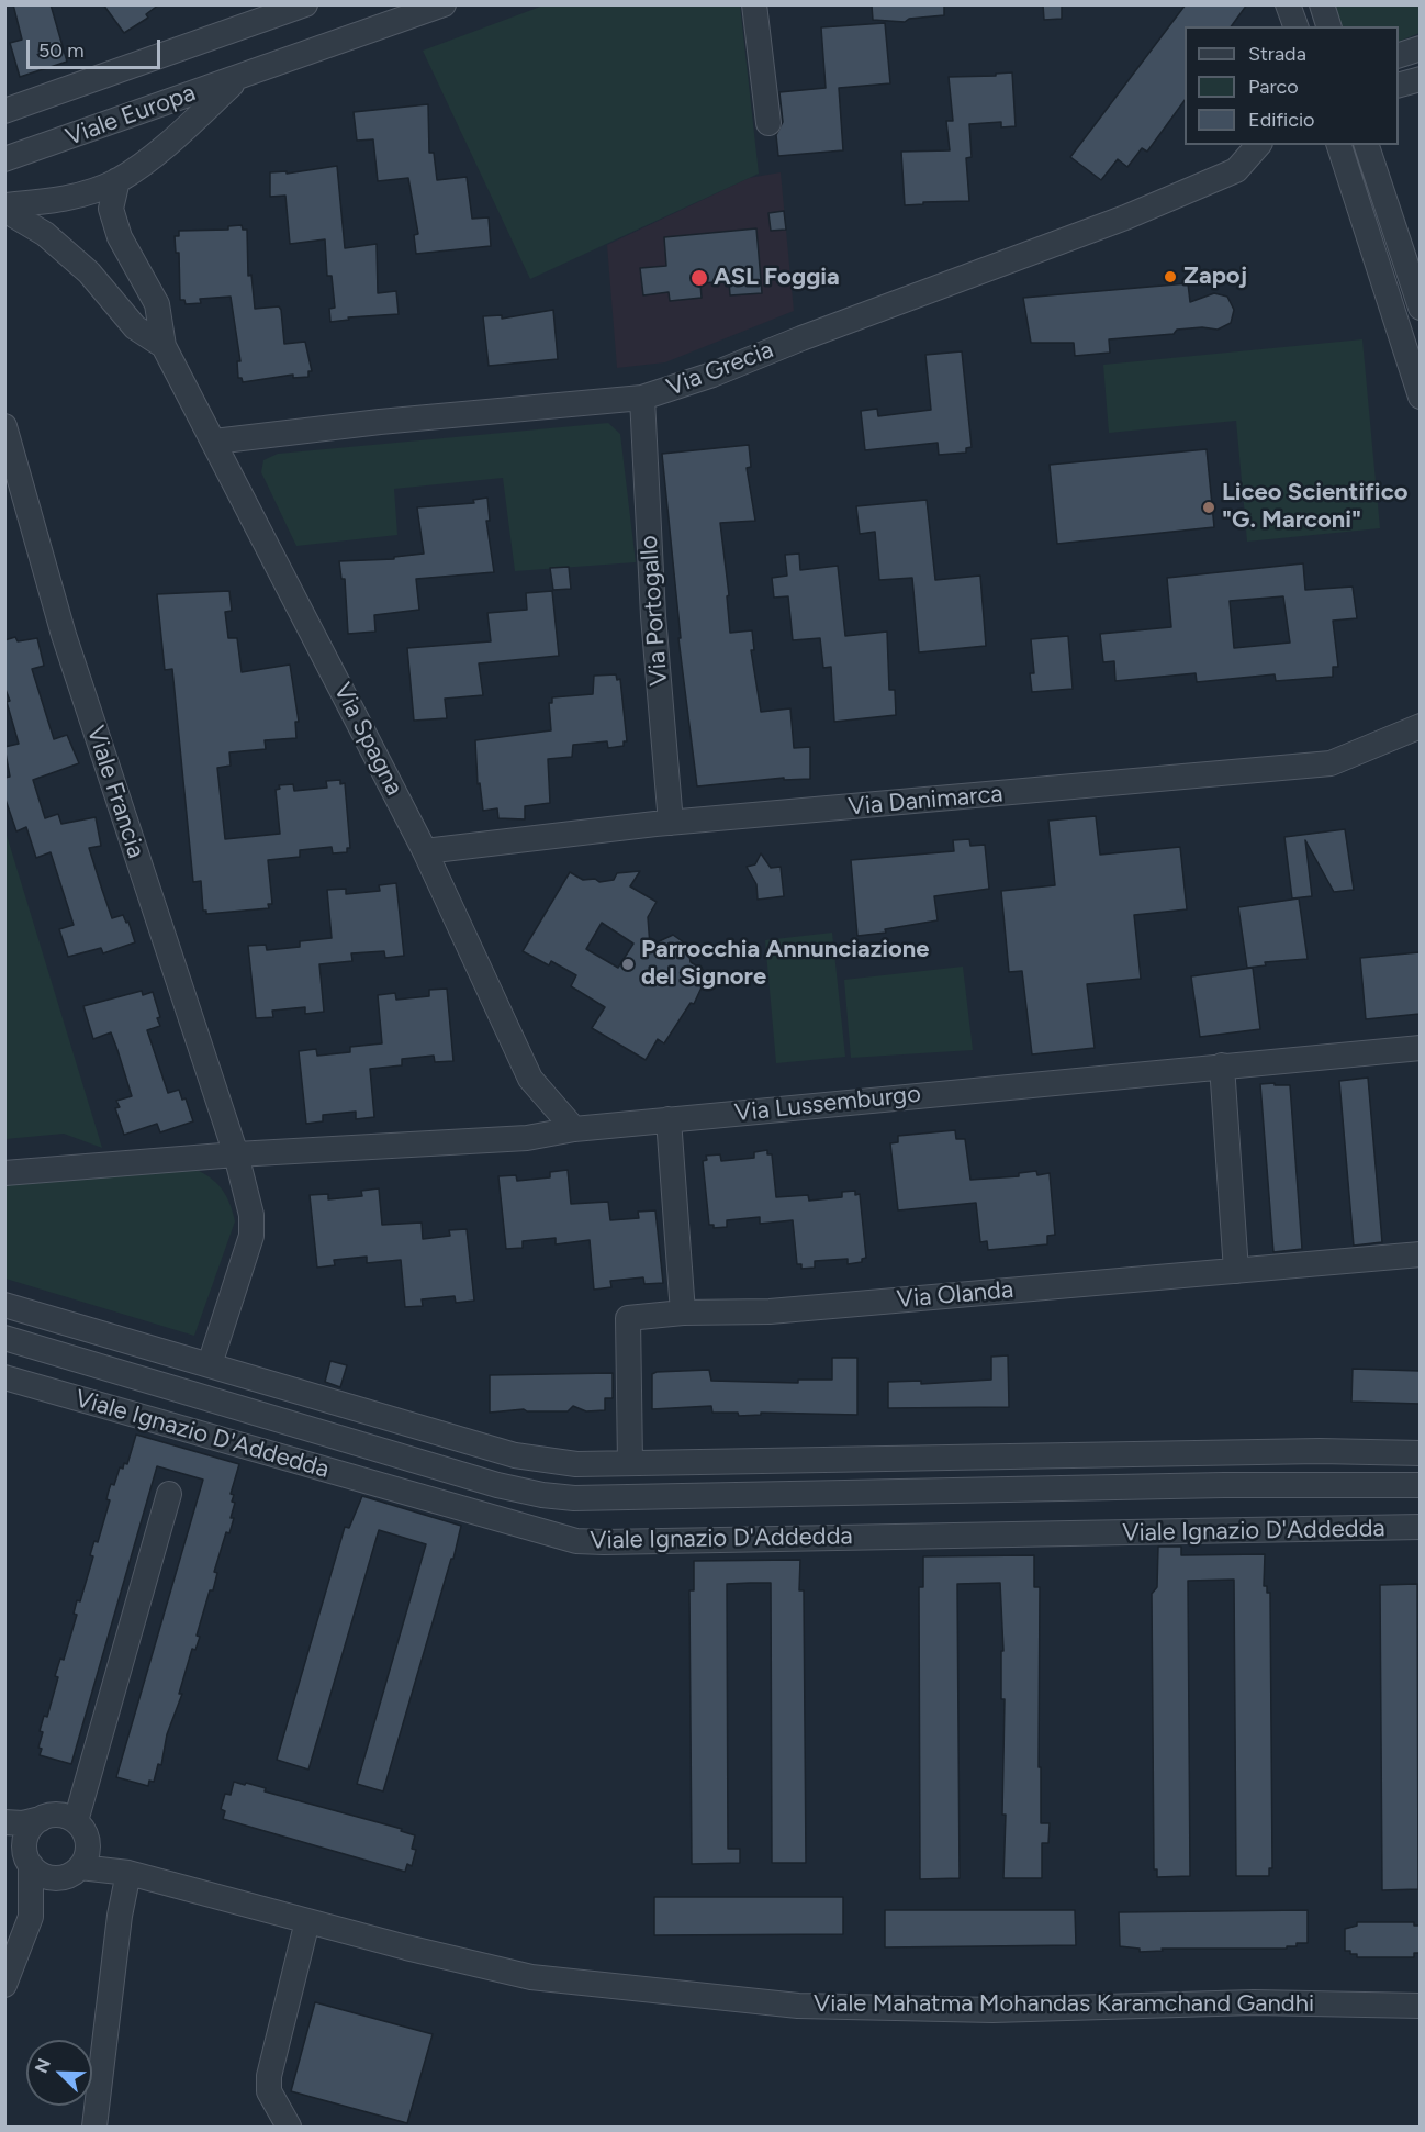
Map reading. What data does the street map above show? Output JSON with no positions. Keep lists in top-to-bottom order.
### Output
{
  "streets": {
    "street": [
      "Viale Europa",
      "Via Grecia",
      "Via Portogallo",
      "Via Spagna",
      "Viale Francia",
      "Via Danimarca",
      "Via Lussemburgo",
      "Via Olanda",
      "Viale Ignazio D'Addedda",
      "Viale Mahatma Mohandas Karamchand Gandhi"
    ]
  },
  "crossings": [
    ["Via Grecia", "Via Portogallo"],
    ["Via Grecia", "Via Spagna"],
    ["Via Portogallo", "Via Danimarca"],
    ["Via Spagna", "Via Danimarca"],
    ["Via Spagna", "Via Lussemburgo"],
    ["Viale Francia", "Via Lussemburgo"]
  ],
  "places": [
    "Zapoj",
    "ASL Foggia",
    "Liceo Scientifico \"G. Marconi\"",
    "Parrocchia Annunciazione del Signore"
  ],
  "legend": ["Strada", "Parco", "Edificio"],
  "scale_bar": "50 m",
  "north": "top left"
}
